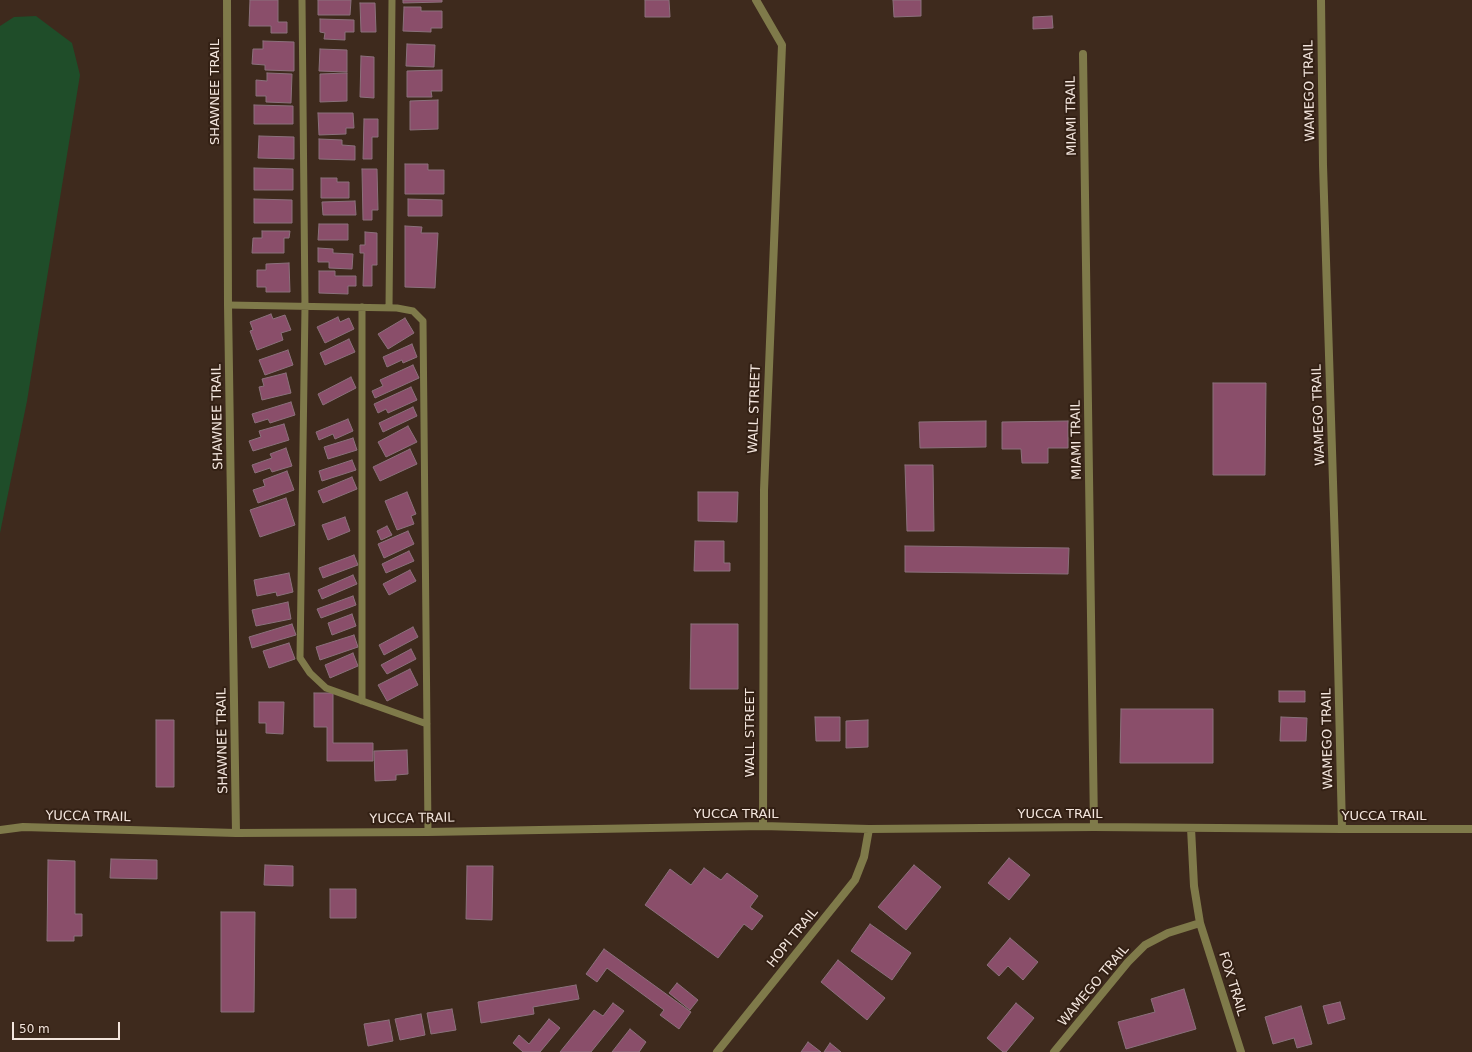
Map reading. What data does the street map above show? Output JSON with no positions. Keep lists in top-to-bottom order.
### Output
{
  "streets": {
    "street": [
      "WAMEGO TRAIL",
      "SHAWNEE TRAIL",
      "MIAMI TRAIL",
      "WALL STREET",
      "YUCCA TRAIL",
      "HOPI TRAIL",
      "FOX TRAIL"
    ]
  },
  "crossings": [
    ["WAMEGO TRAIL", "YUCCA TRAIL"],
    ["WAMEGO TRAIL", "FOX TRAIL"],
    ["SHAWNEE TRAIL", "YUCCA TRAIL"],
    ["MIAMI TRAIL", "YUCCA TRAIL"],
    ["WALL STREET", "YUCCA TRAIL"],
    ["YUCCA TRAIL", "HOPI TRAIL"]
  ],
  "scale_bar": "50 m"
}
